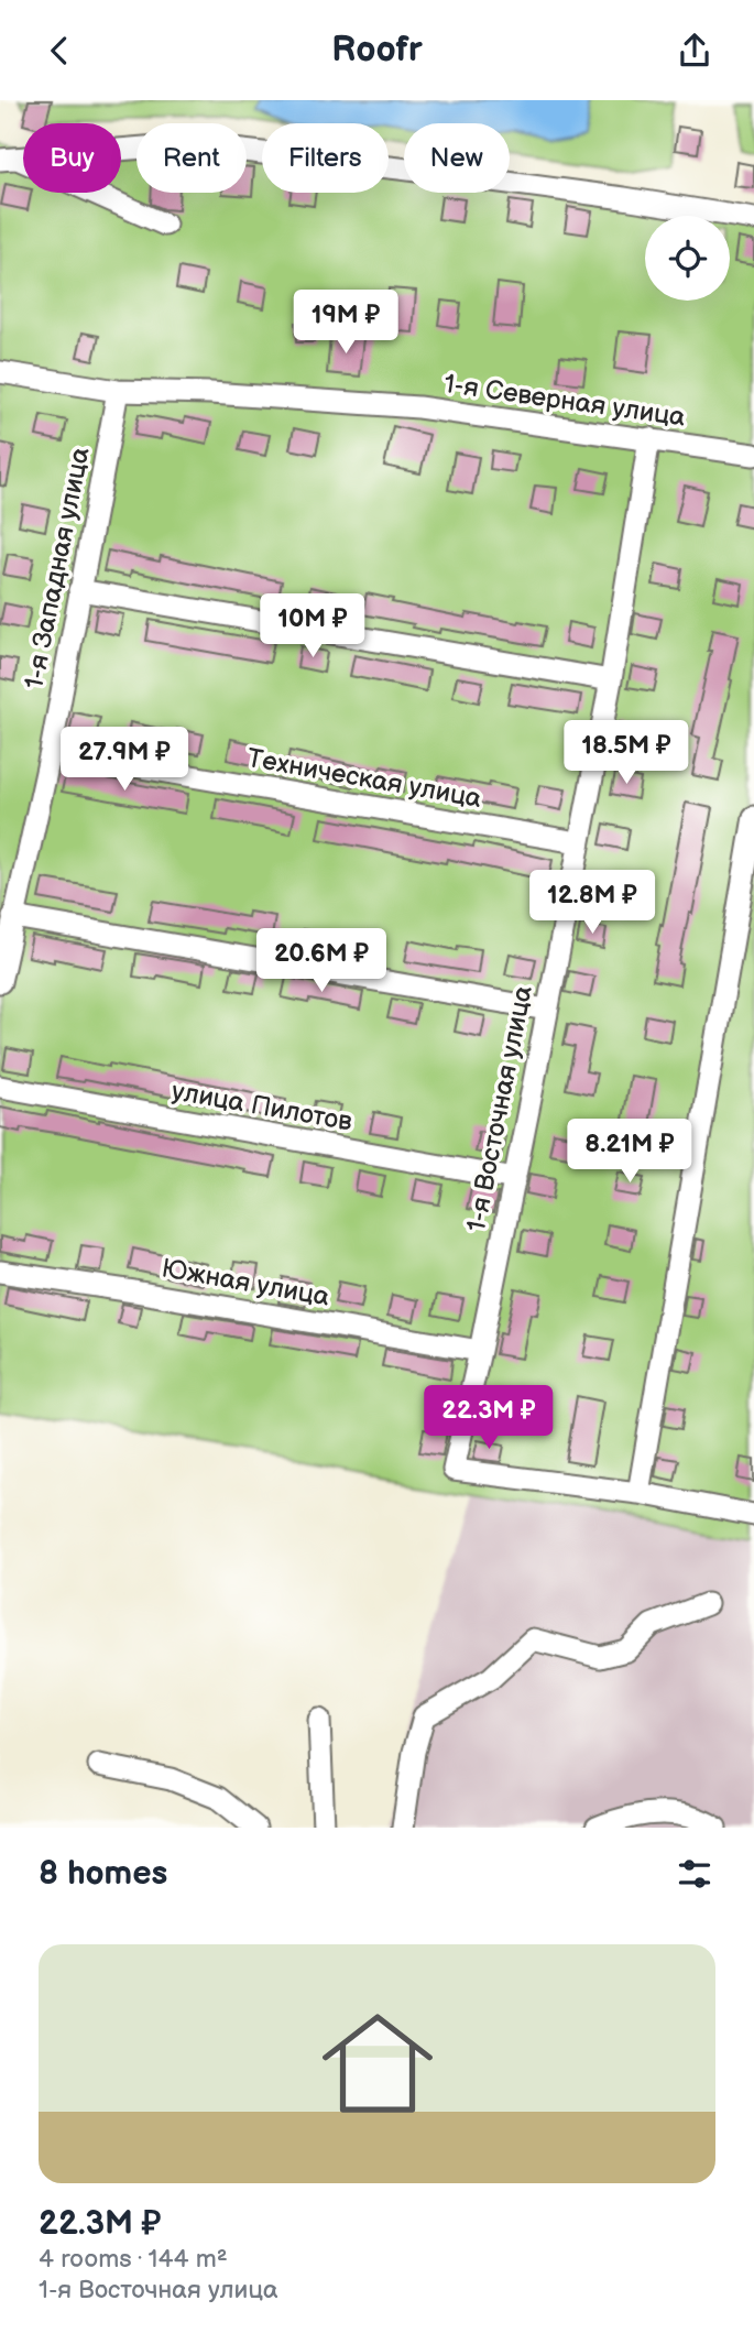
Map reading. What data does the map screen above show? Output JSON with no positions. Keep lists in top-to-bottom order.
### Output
{
  "streets": {
    "street": [
      "1-я Северная улица",
      "1-я Западная улица",
      "Техническая улица",
      "улица Пилотов",
      "1-я Восточная улица",
      "Южная улица"
    ]
  },
  "crossings": [
    ["1-я Северная улица", "1-я Западная улица"],
    ["1-я Северная улица", "1-я Восточная улица"],
    ["1-я Западная улица", "Техническая улица"],
    ["Техническая улица", "1-я Восточная улица"],
    ["улица Пилотов", "1-я Восточная улица"],
    ["1-я Восточная улица", "Южная улица"]
  ],
  "page": {
    "header": "Roofr",
    "chip": [
      "Buy",
      "Rent",
      "Filters",
      "New"
    ],
    "price": [
      "19M ₽",
      "10M ₽",
      "18.5M ₽",
      "27.9M ₽",
      "12.8M ₽",
      "20.6M ₽",
      "8.21M ₽",
      "22.3M ₽"
    ],
    "heading": "8 homes",
    "list": [
      {
        "name": "22.3M ₽",
        "note": "4 rooms · 144 m² · 1-я Восточная улица"
      }
    ]
  }
}
